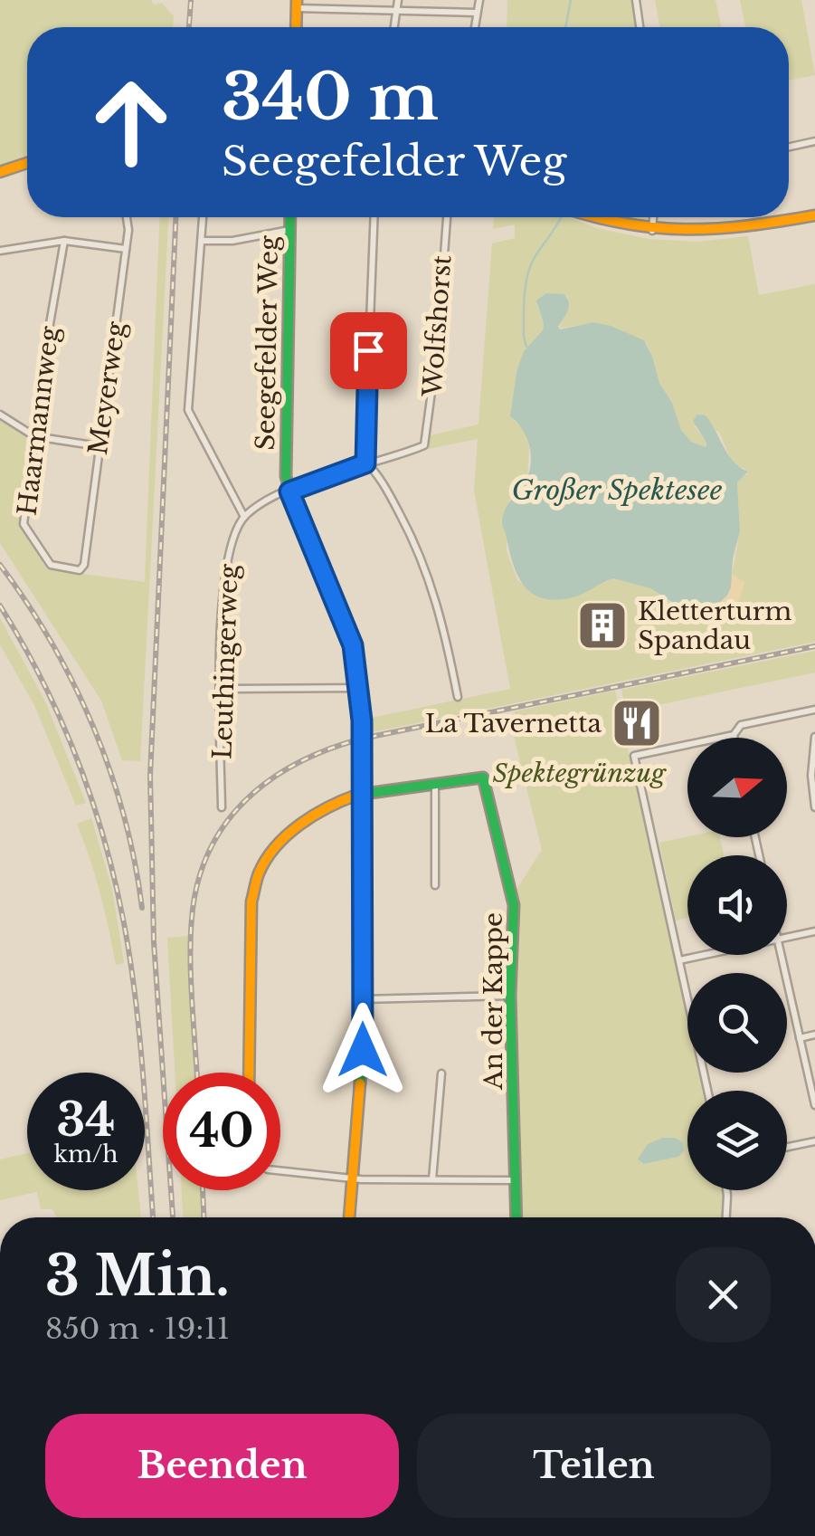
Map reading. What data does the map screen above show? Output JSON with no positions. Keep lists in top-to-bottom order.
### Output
{
  "streets": {
    "street": [
      "Wolfshorst",
      "Seegefelder Weg",
      "Meyerweg",
      "Haarmannweg",
      "Leuthingerweg",
      "An der Kappe"
    ]
  },
  "crossings": [
    ["Meyerweg", "Haarmannweg"]
  ],
  "water": ["Großer Spektesee"],
  "parks": ["Spektegrünzug"],
  "places": {
    "building": ["Kletterturm Spandau"],
    "restaurant": ["La Tavernetta"]
  },
  "north": "right",
  "page": {
    "turn": ["340 m", "Seegefelder Weg"],
    "speed": "34 km/h",
    "limit": "40",
    "heading": ["3 Min.", "850 m · 19:11"],
    "buttons": ["Beenden", "Teilen"]
  }
}
